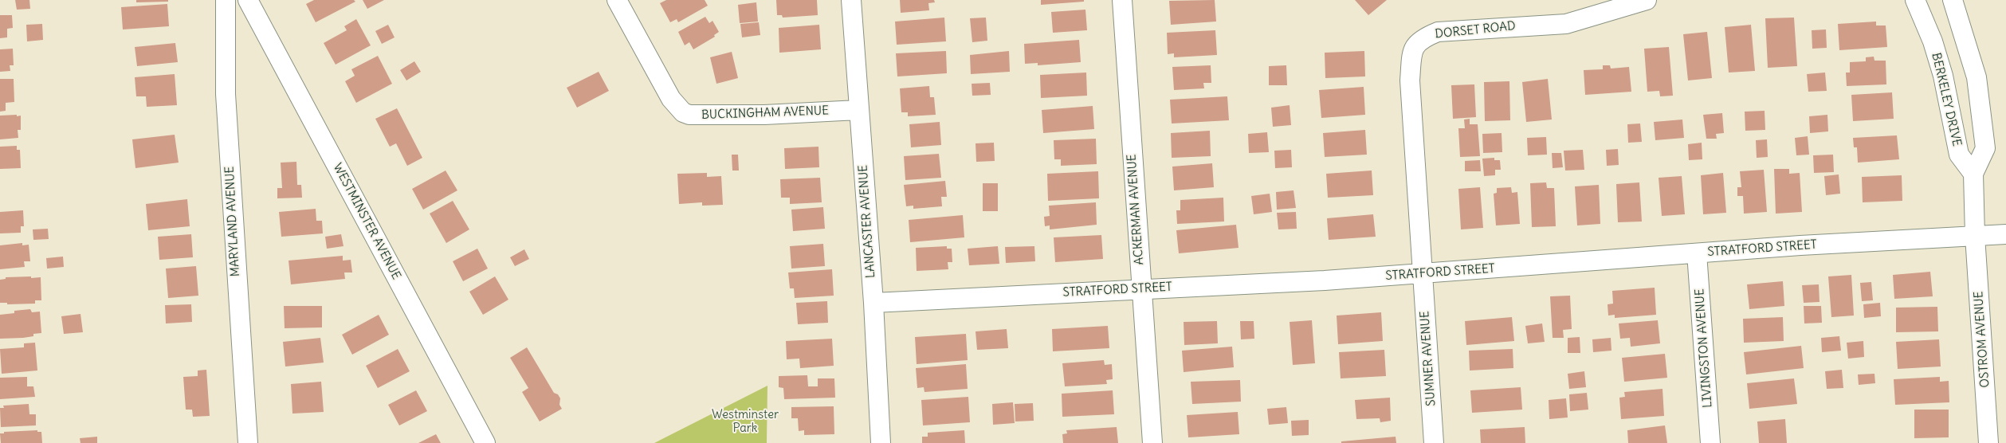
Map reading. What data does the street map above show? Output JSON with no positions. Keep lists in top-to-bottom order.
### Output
{
  "streets": {
    "street": [
      "DORSET ROAD",
      "BERKELEY DRIVE",
      "BUCKINGHAM AVENUE",
      "ACKERMAN AVENUE",
      "MARYLAND AVENUE",
      "WESTMINSTER AVENUE",
      "LANCASTER AVENUE",
      "STRATFORD STREET",
      "OSTROM AVENUE",
      "LIVINGSTON AVENUE",
      "SUMNER AVENUE"
    ]
  },
  "crossings": [
    ["DORSET ROAD", "STRATFORD STREET"],
    ["DORSET ROAD", "SUMNER AVENUE"],
    ["BUCKINGHAM AVENUE", "LANCASTER AVENUE"],
    ["ACKERMAN AVENUE", "STRATFORD STREET"],
    ["LANCASTER AVENUE", "STRATFORD STREET"],
    ["STRATFORD STREET", "OSTROM AVENUE"],
    ["STRATFORD STREET", "LIVINGSTON AVENUE"],
    ["STRATFORD STREET", "SUMNER AVENUE"]
  ],
  "parks": ["Westminster Park"]
}
